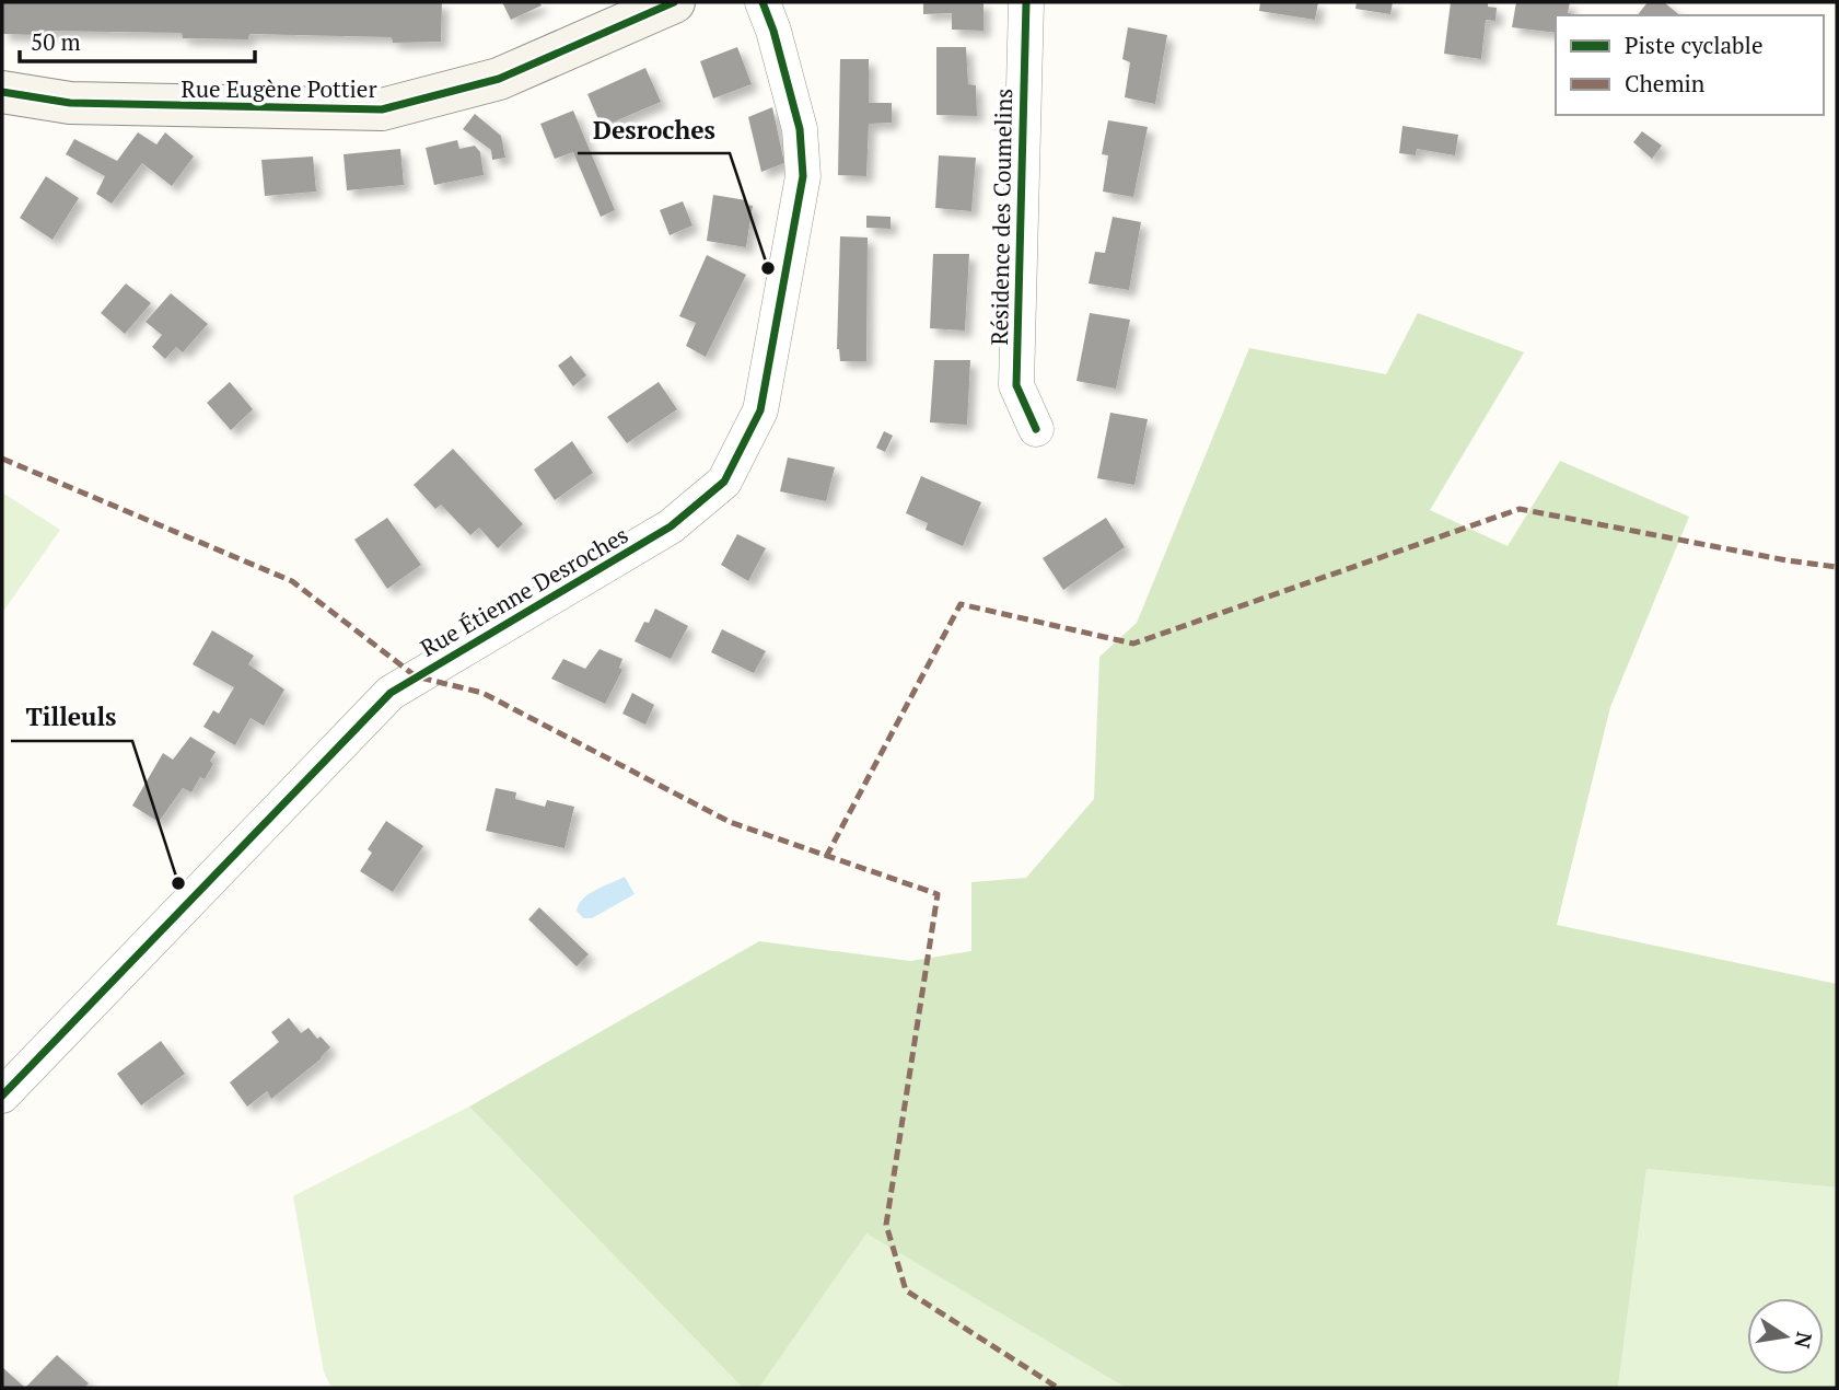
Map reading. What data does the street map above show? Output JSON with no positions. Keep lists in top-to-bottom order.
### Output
{
  "streets": {
    "street": ["Rue Eugène Pottier", "Résidence des Coumelins", "Rue Étienne Desroches"]
  },
  "places": ["Desroches", "Tilleuls"],
  "legend": ["Piste cyclable", "Chemin"],
  "scale_bar": "50 m",
  "north": "right"
}
